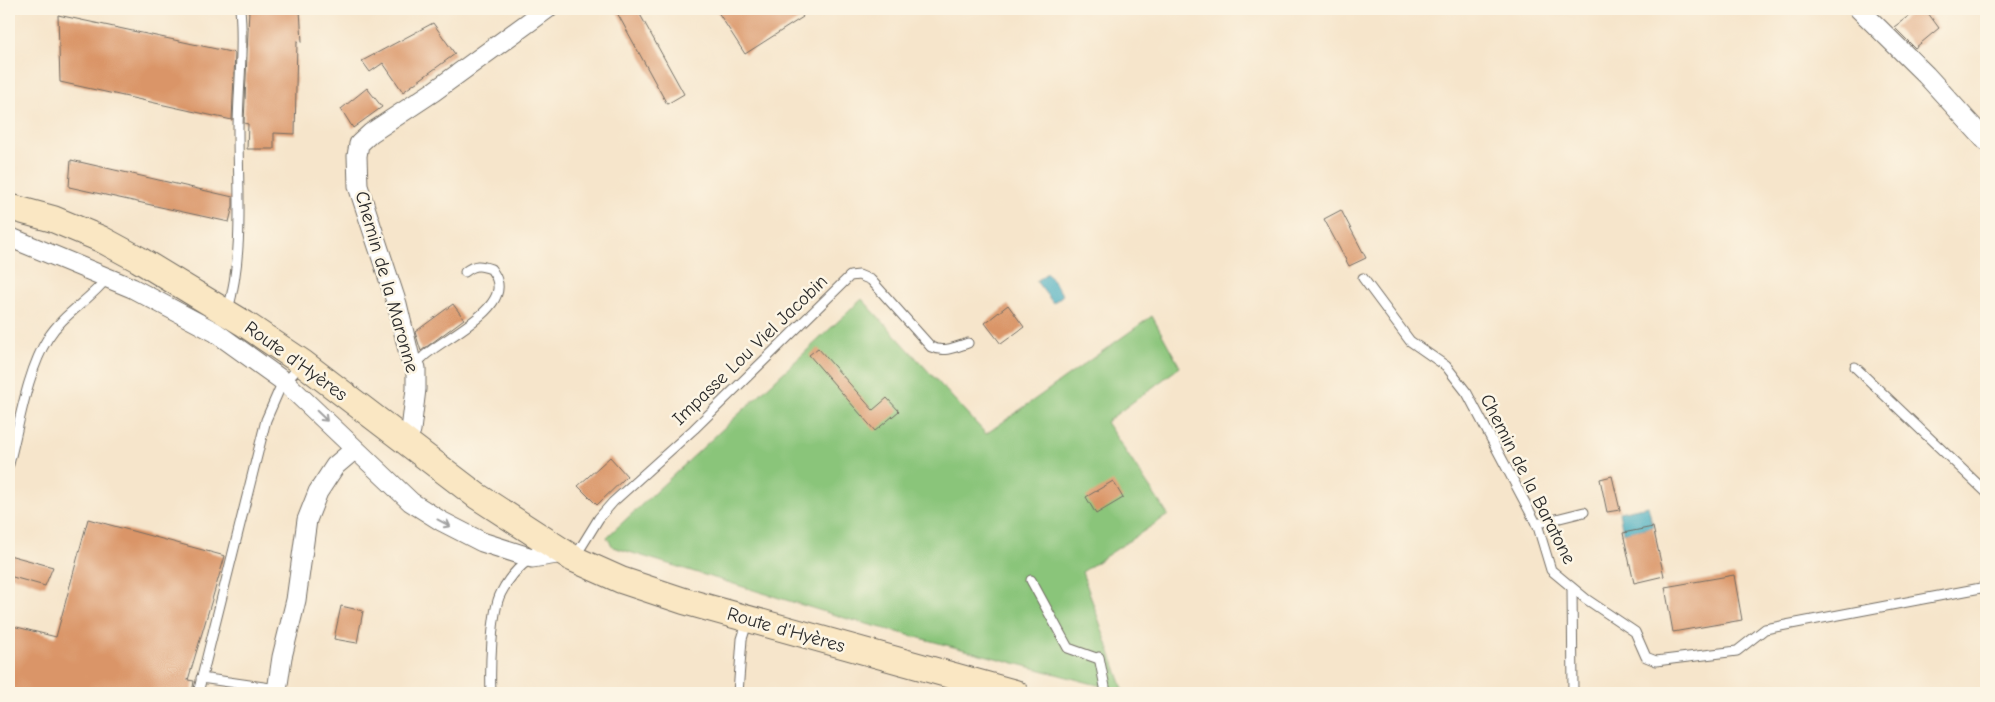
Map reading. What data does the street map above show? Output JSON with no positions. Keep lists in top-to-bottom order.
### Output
{
  "streets": {
    "main road": ["Route d'Hyères"],
    "street": ["Chemin de la Maronne"],
    "lane": ["Impasse Lou Viel Jacobin", "Chemin de la Baratone"]
  },
  "crossings": [
    ["Chemin de la Maronne", "Route d'Hyères"],
    ["Impasse Lou Viel Jacobin", "Route d'Hyères"]
  ]
}
